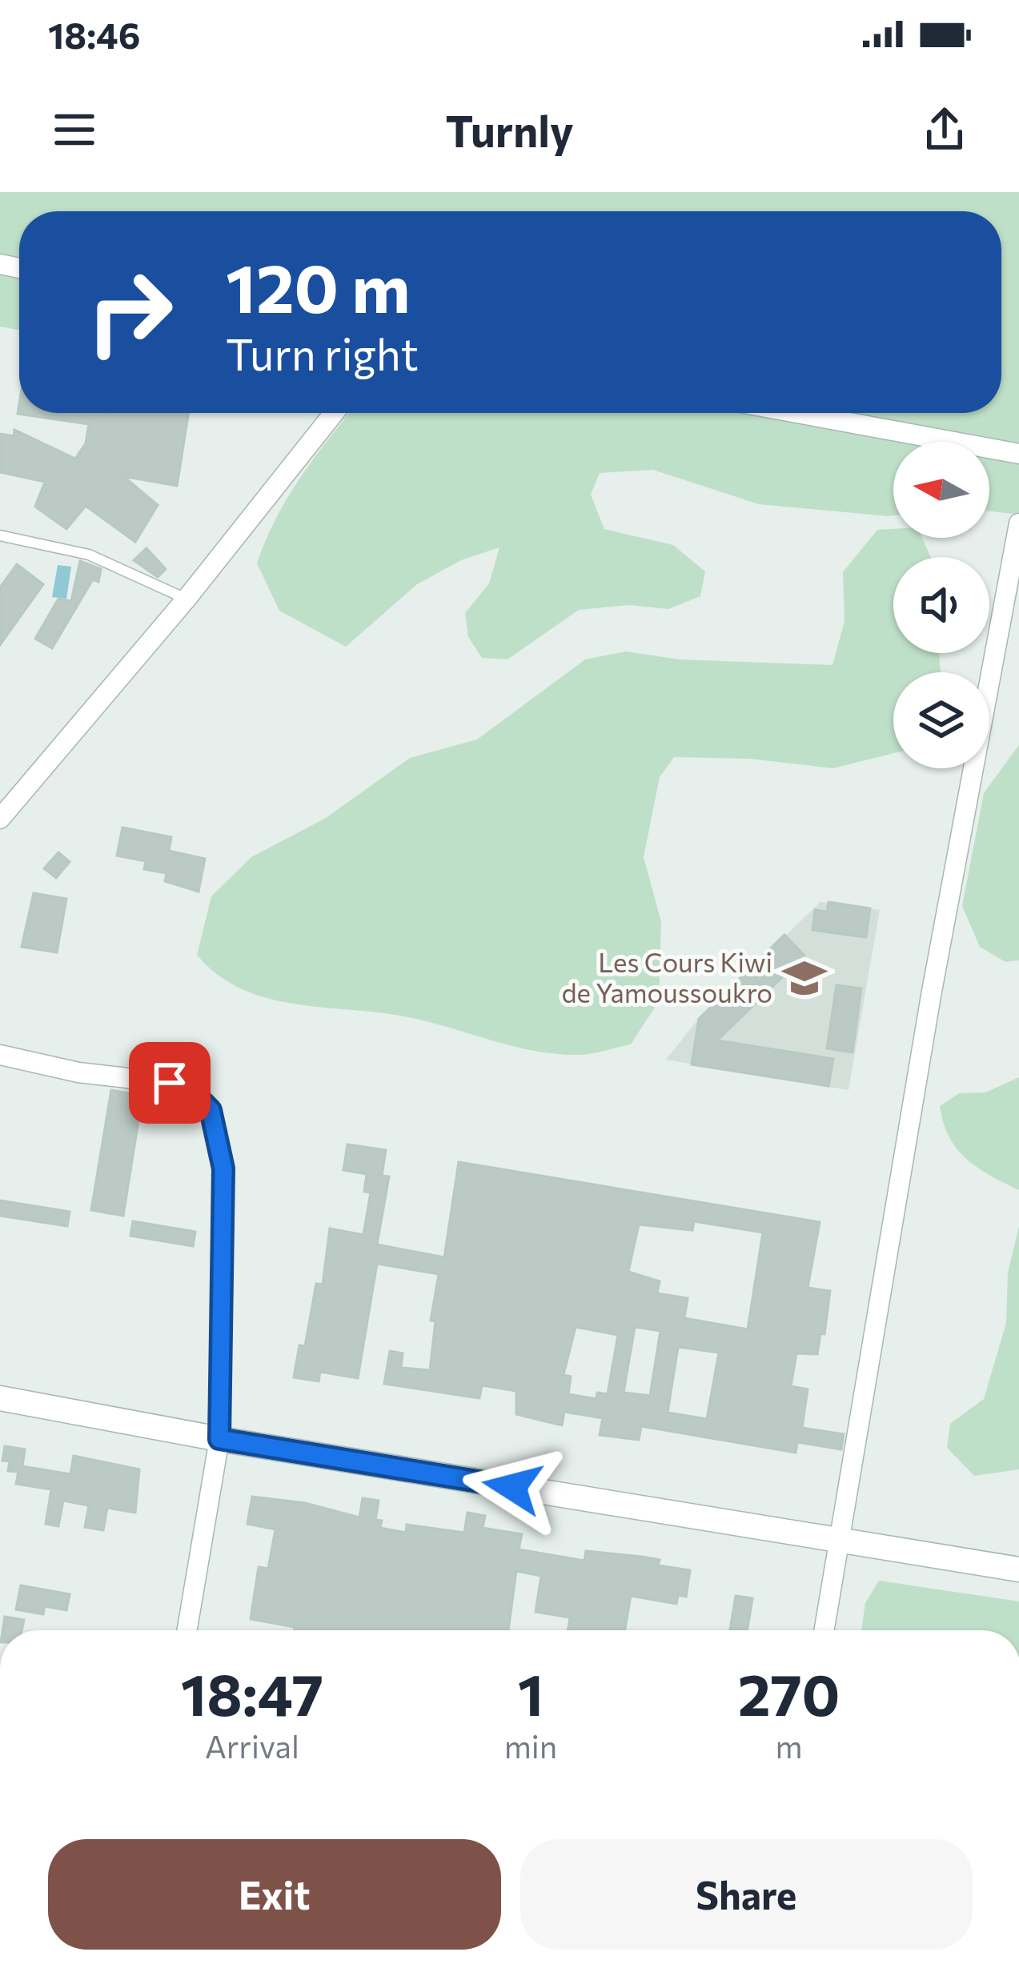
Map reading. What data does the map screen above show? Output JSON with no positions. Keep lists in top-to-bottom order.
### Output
{
  "places": {
    "school or university": ["Les Cours Kiwi de Yamoussoukro"]
  },
  "north": "left",
  "page": {
    "status": "18:46",
    "header": "Turnly",
    "turn": ["120 m", "Turn right"],
    "eta": [
      "18:47",
      "Arrival",
      "1",
      "min",
      "270",
      "m"
    ],
    "buttons": ["Exit", "Share"]
  }
}
